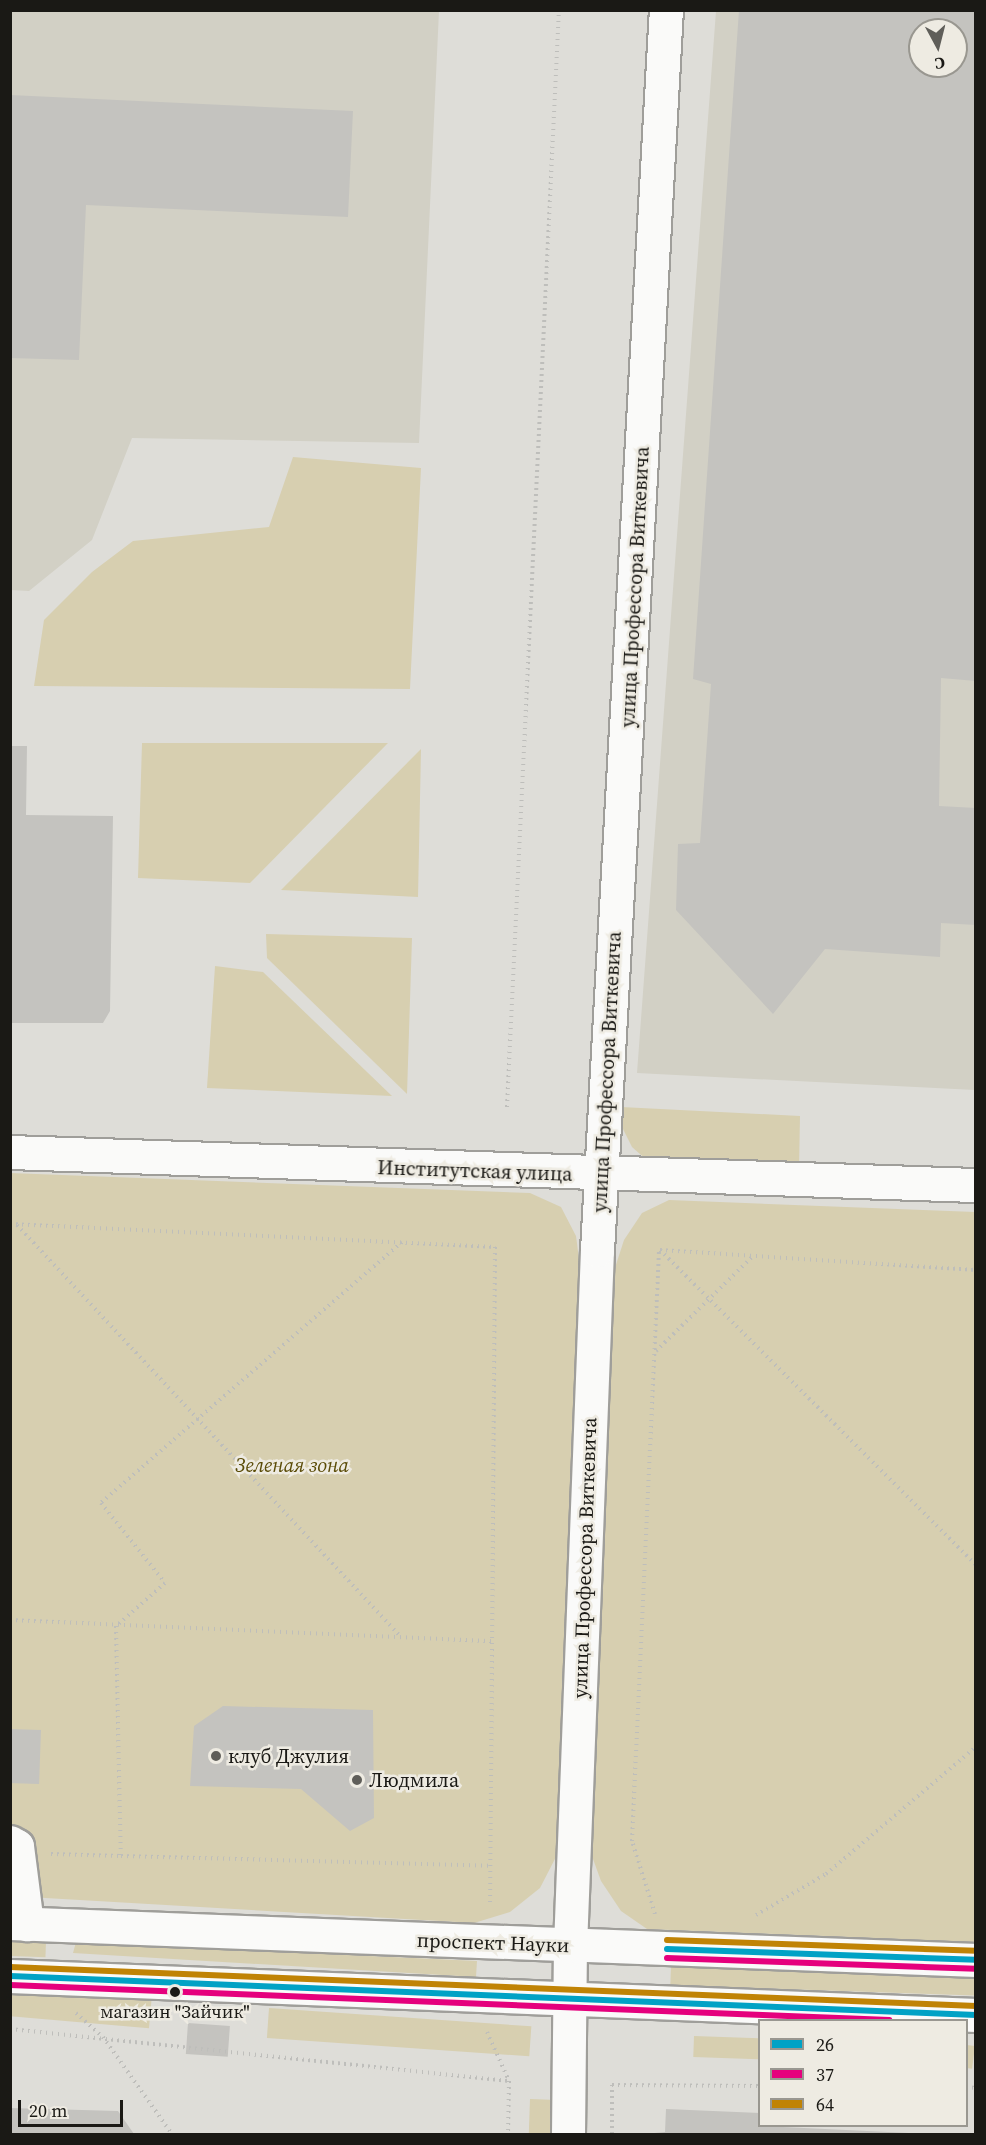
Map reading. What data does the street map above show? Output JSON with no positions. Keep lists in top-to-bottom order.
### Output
{
  "streets": {
    "street": ["улица Профессора Виткевича", "Институтская улица", "проспект Науки"]
  },
  "crossings": [
    ["улица Профессора Виткевича", "Институтская улица"],
    ["улица Профессора Виткевича", "проспект Науки"]
  ],
  "parks": ["Зеленая зона"],
  "places": ["клуб Джулия", "Людмила", "магазин \"Зайчик\""],
  "lines": ["transit line 64", "transit line 26", "transit line 37"],
  "legend": ["26", "37", "64"],
  "scale_bar": "20 m",
  "north": "bottom"
}
